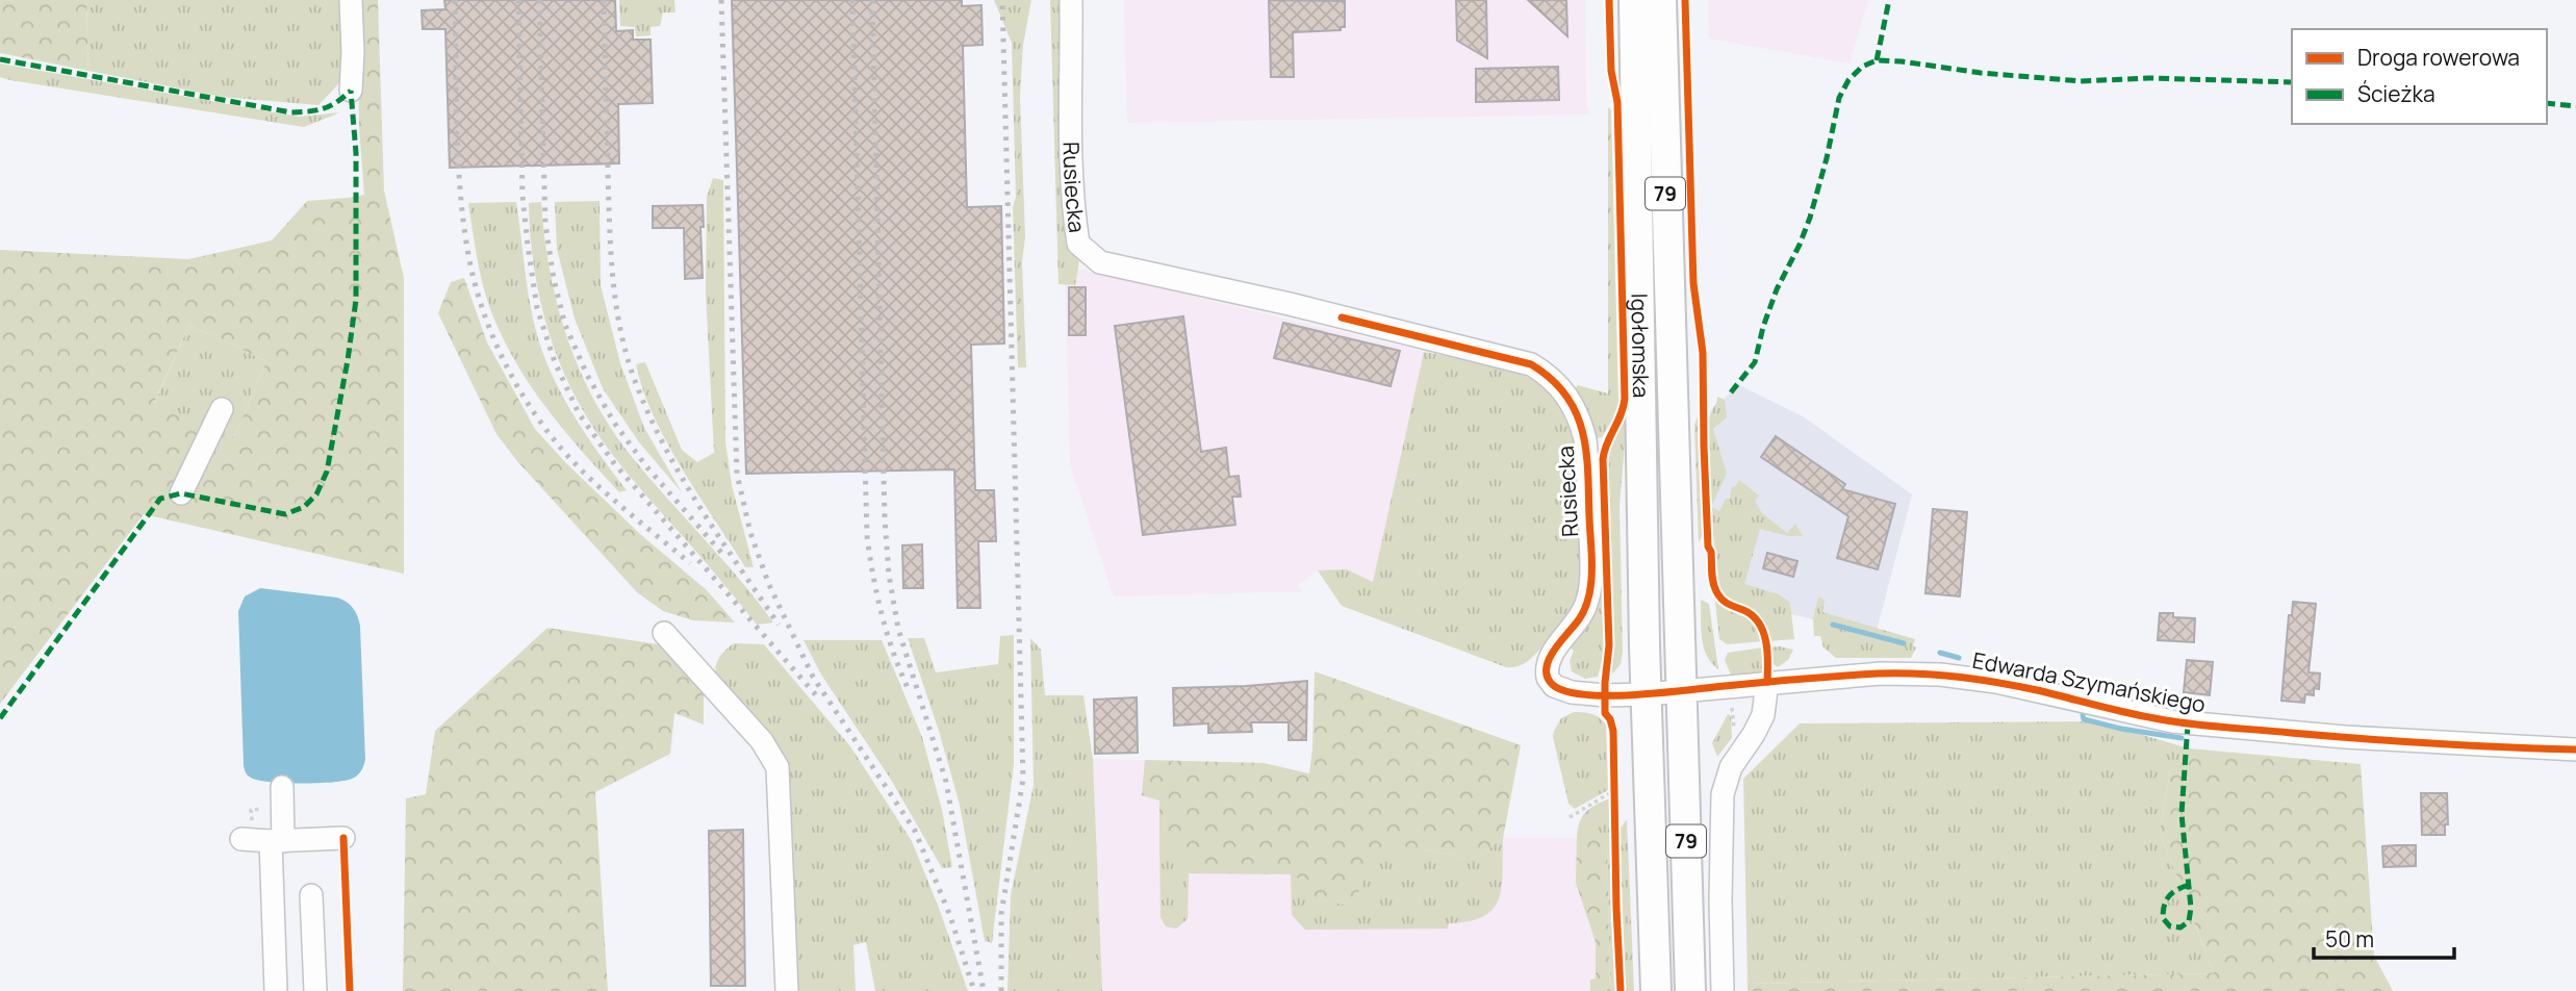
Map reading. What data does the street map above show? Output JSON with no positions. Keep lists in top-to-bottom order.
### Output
{
  "streets": {
    "main road": ["79", "Igołomska"],
    "street": ["Rusiecka", "Edwarda Szymańskiego"]
  },
  "crossings": [
    ["Rusiecka", "Igołomska"],
    ["Igołomska", "Edwarda Szymańskiego"]
  ],
  "legend": ["Droga rowerowa", "Ścieżka"],
  "scale_bar": "50 m"
}
